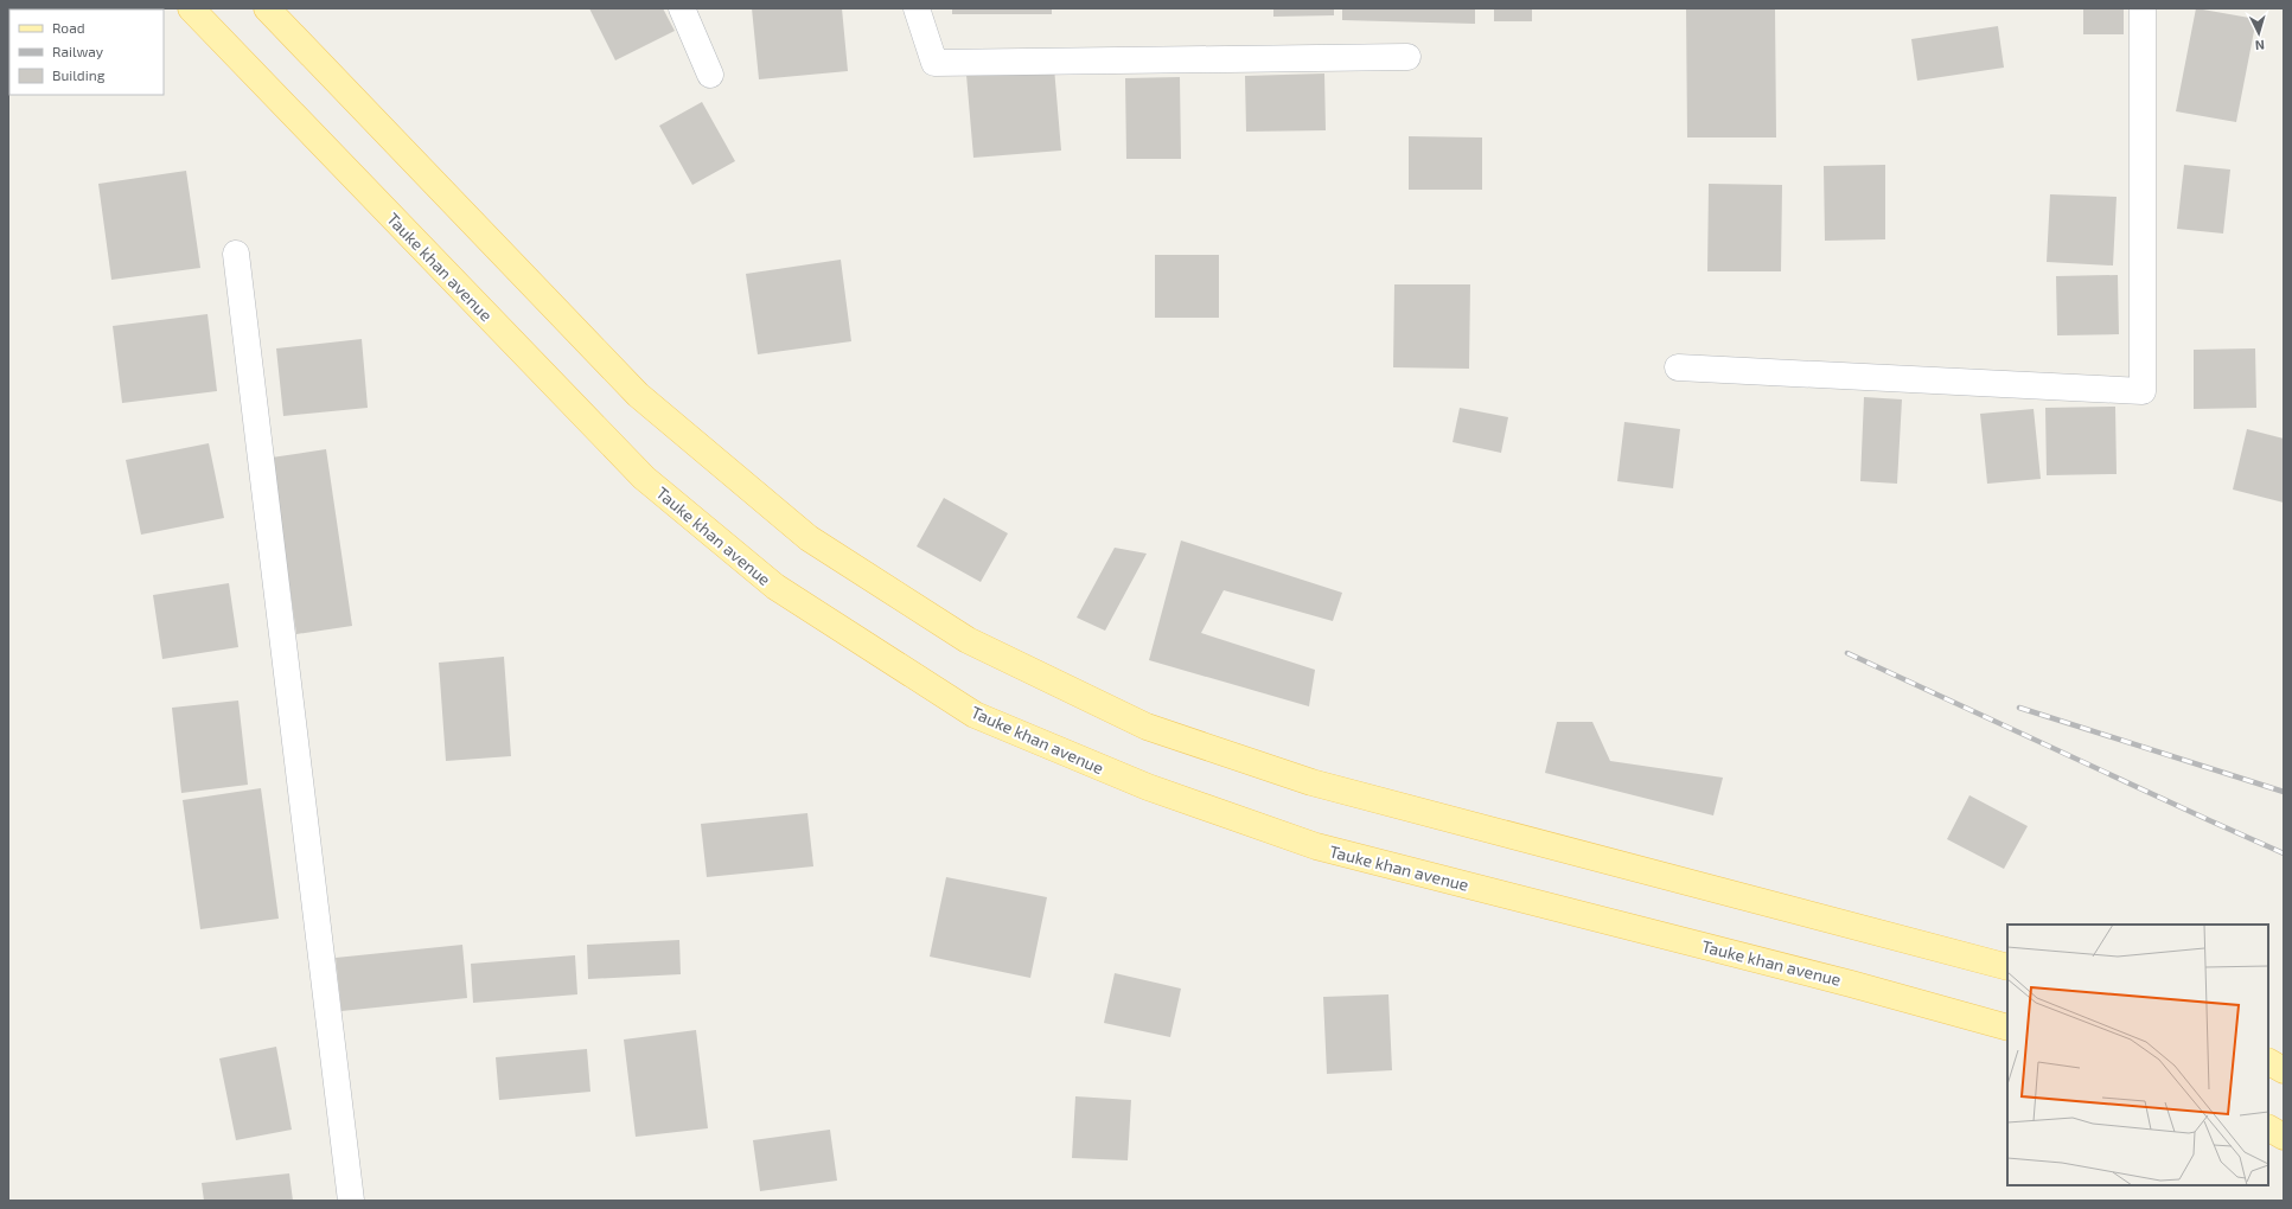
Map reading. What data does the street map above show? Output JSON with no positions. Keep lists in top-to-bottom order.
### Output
{
  "streets": {
    "main road": ["Tauke khan avenue"]
  },
  "legend": ["Road", "Railway", "Building"],
  "north": "bottom"
}
